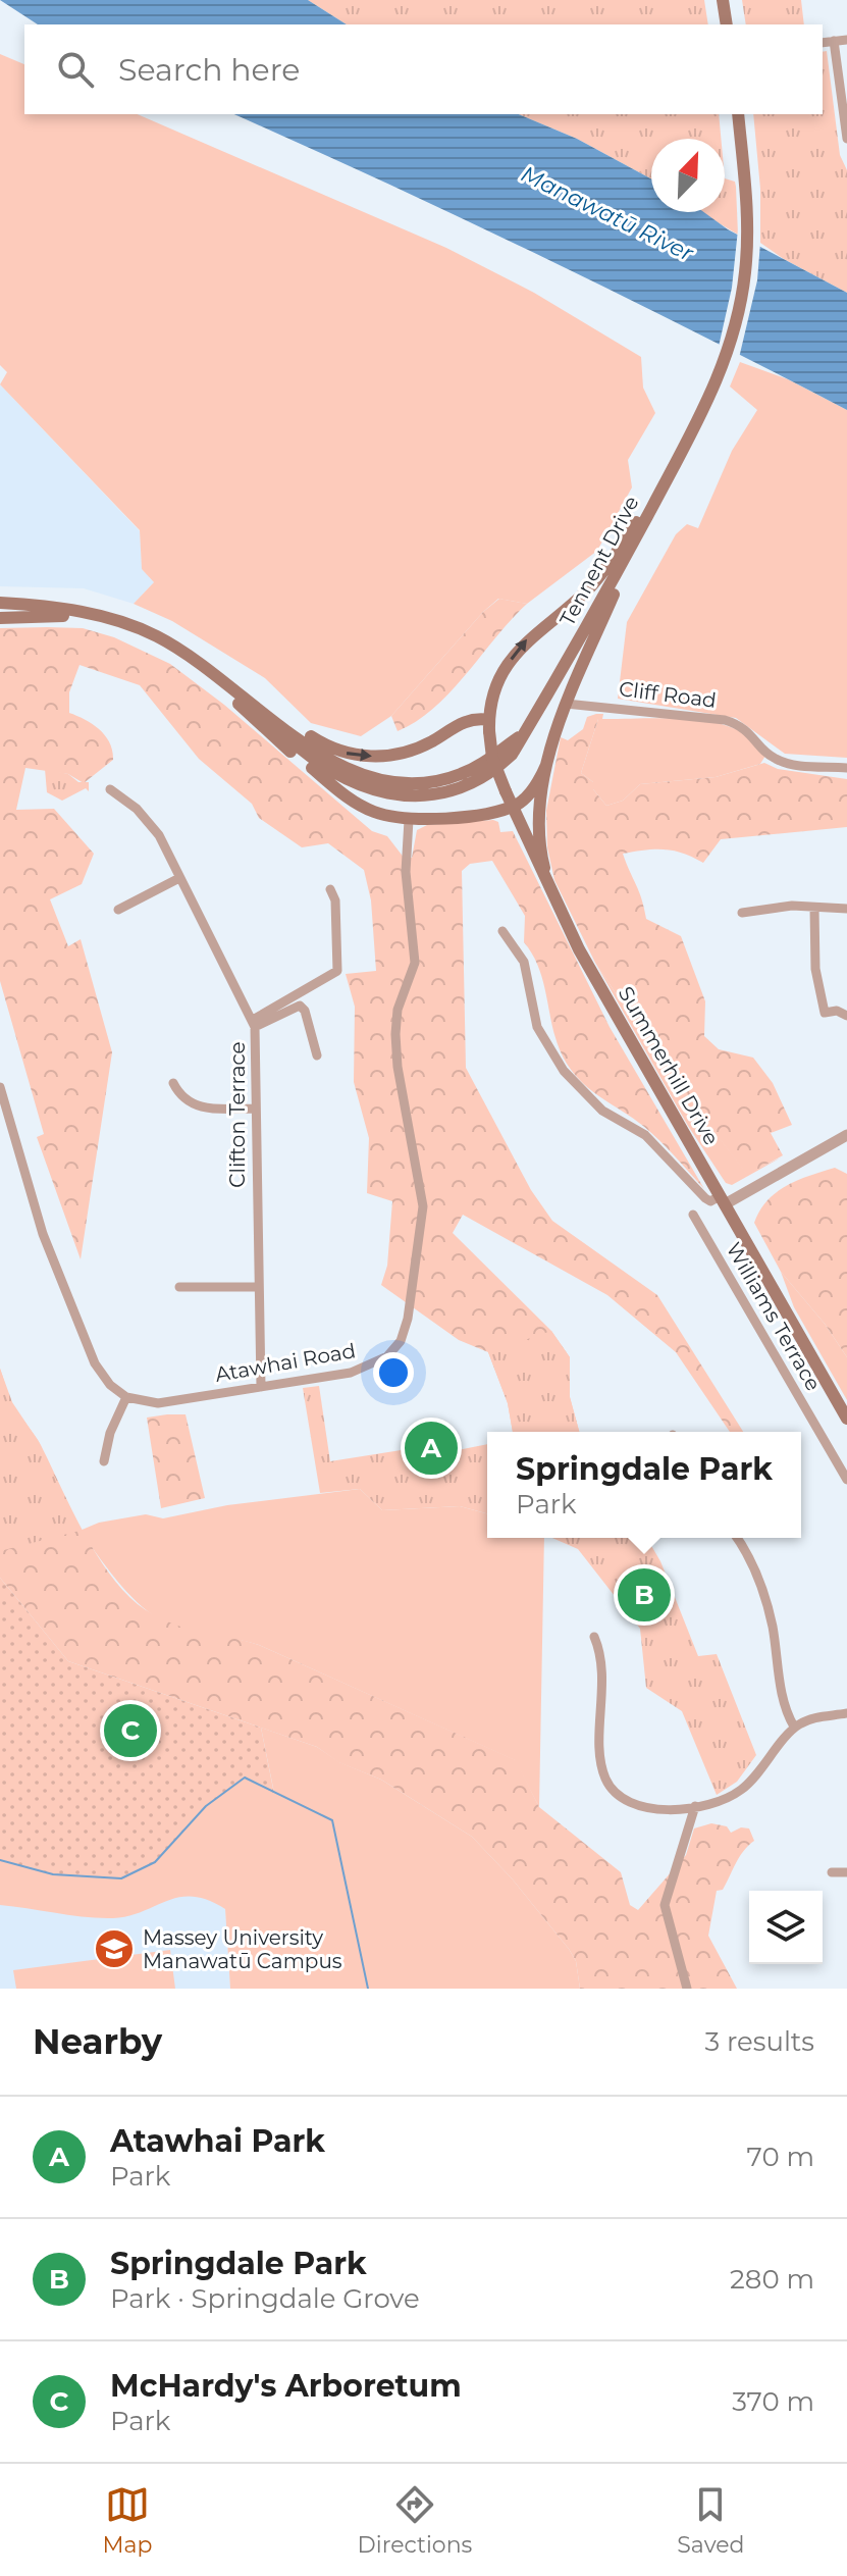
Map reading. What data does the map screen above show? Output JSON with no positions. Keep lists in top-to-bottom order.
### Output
{
  "streets": {
    "main road": ["Tennent Drive", "Summerhill Drive"],
    "street": [
      "Cliff Road",
      "Clifton Terrace",
      "Williams Terrace",
      "Atawhai Road"
    ]
  },
  "crossings": [
    ["Clifton Terrace", "Atawhai Road"]
  ],
  "water": ["Manawatū River"],
  "places": {
    "school or university": ["Massey University Manawatū Campus"]
  },
  "north": "top right",
  "page": {
    "search": "Search here",
    "pins": ["A", "B", "C"],
    "popup": ["Springdale Park", "Park"],
    "heading": ["Nearby", "3 results"],
    "list": [
      {
        "mark": "A",
        "name": "Atawhai Park",
        "note": "Park",
        "value": "70 m"
      },
      {
        "mark": "B",
        "name": "Springdale Park",
        "note": "Park · Springdale Grove",
        "value": "280 m"
      },
      {
        "mark": "C",
        "name": "McHardy's Arboretum",
        "note": "Park",
        "value": "370 m"
      }
    ],
    "nav": ["Map", "Directions", "Saved"]
  }
}
